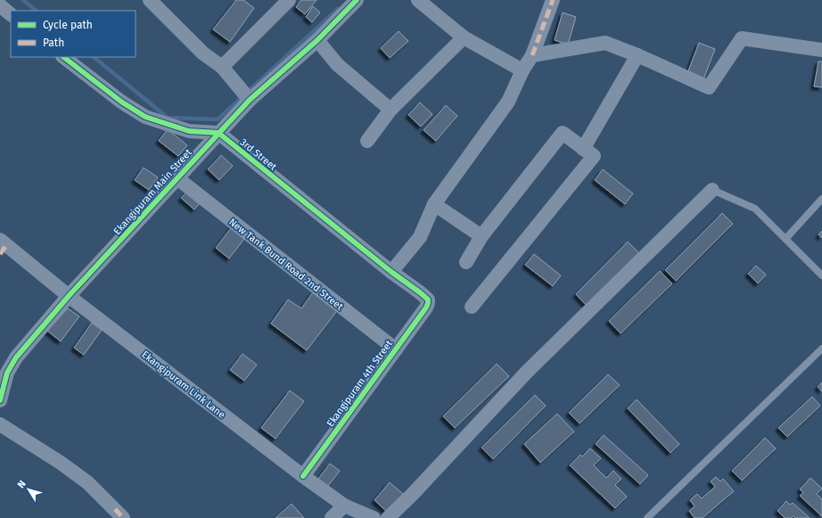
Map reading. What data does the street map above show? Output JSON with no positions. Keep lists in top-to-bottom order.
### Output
{
  "streets": {
    "street": [
      "3rd Street",
      "Ekangipuram Main Street",
      "New Tank Bund Road 2nd Street",
      "Ekangipuram 4th Street",
      "Ekangipuram Link Lane"
    ]
  },
  "crossings": [
    ["3rd Street", "Ekangipuram Main Street"],
    ["3rd Street", "Ekangipuram 4th Street"],
    ["Ekangipuram Main Street", "New Tank Bund Road 2nd Street"],
    ["Ekangipuram Main Street", "Ekangipuram Link Lane"],
    ["New Tank Bund Road 2nd Street", "Ekangipuram 4th Street"],
    ["Ekangipuram 4th Street", "Ekangipuram Link Lane"]
  ],
  "legend": ["Cycle path", "Path"],
  "north": "top left"
}
